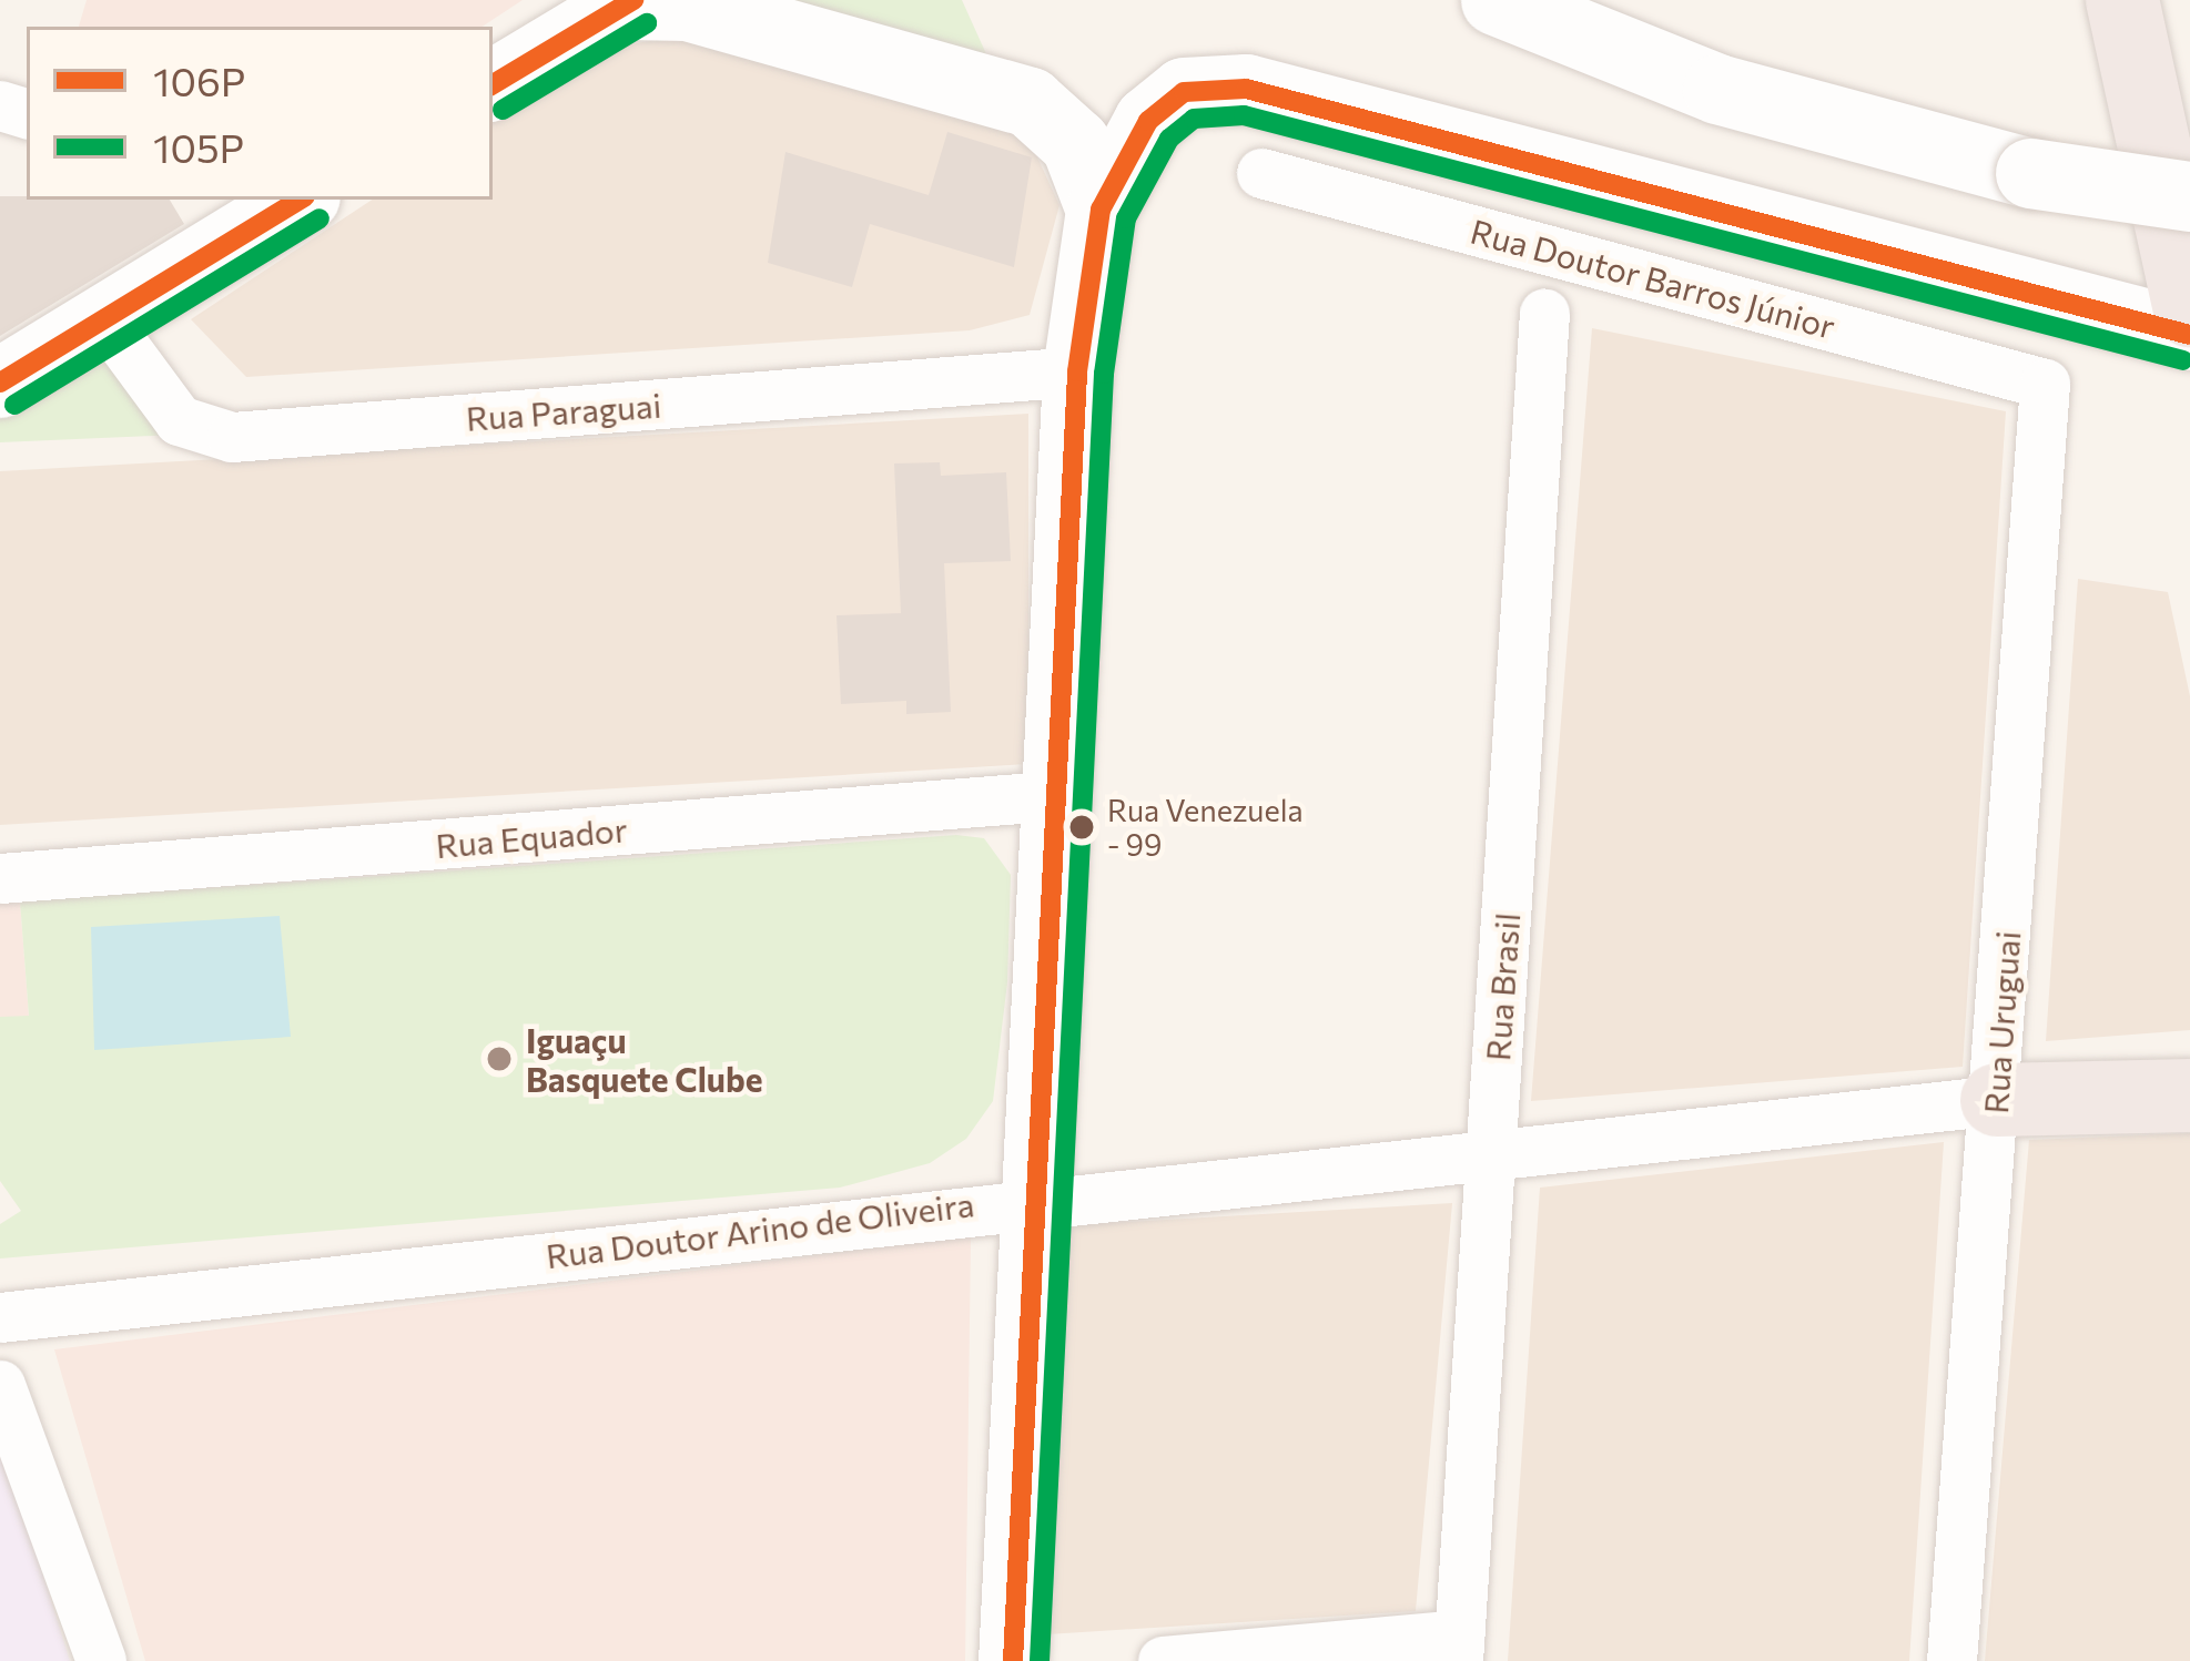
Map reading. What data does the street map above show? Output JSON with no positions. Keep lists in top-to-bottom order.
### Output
{
  "streets": {
    "street": [
      "Rua Doutor Barros Júnior",
      "Rua Paraguai",
      "Rua Equador",
      "Rua Brasil",
      "Rua Uruguai",
      "Rua Doutor Arino de Oliveira"
    ]
  },
  "crossings": [
    ["Rua Doutor Barros Júnior", "Rua Uruguai"],
    ["Rua Brasil", "Rua Doutor Arino de Oliveira"],
    ["Rua Uruguai", "Rua Doutor Arino de Oliveira"]
  ],
  "places": ["Rua Venezuela - 99", "Iguaçu Basquete Clube"],
  "lines": ["transit line 106P", "transit line 105P"],
  "legend": ["106P", "105P"]
}
